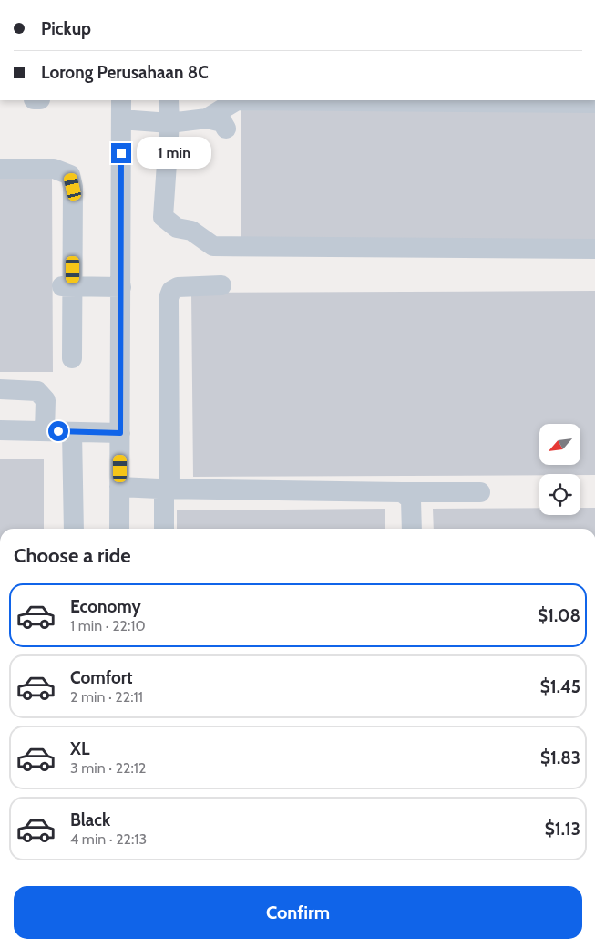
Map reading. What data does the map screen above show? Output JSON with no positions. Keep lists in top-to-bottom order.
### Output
{
  "north": "bottom left",
  "page": {
    "banner": ["Pickup", "Lorong Perusahaan 8C"],
    "bubble": "1 min",
    "heading": "Choose a ride",
    "list": [
      {
        "name": "Economy",
        "note": "1 min · 22:10",
        "value": "$1.08"
      },
      {
        "name": "Comfort",
        "note": "2 min · 22:11",
        "value": "$1.45"
      },
      {
        "name": "XL",
        "note": "3 min · 22:12",
        "value": "$1.83"
      },
      {
        "name": "Black",
        "note": "4 min · 22:13",
        "value": "$1.13"
      }
    ],
    "buttons": "Confirm"
  }
}
